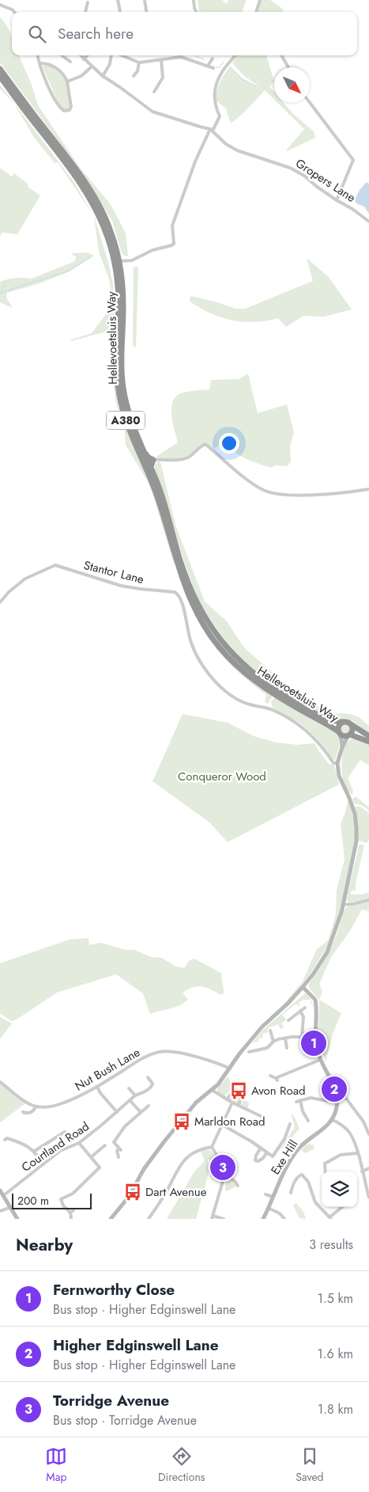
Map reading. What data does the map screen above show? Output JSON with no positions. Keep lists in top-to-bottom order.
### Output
{
  "streets": {
    "highway": ["Hellevoetsluis Way", "A380"],
    "street": [
      "Gropers Lane",
      "Stantor Lane",
      "Nut Bush Lane",
      "Courtland Road",
      "Exe Hill"
    ]
  },
  "parks": ["Conqueror Wood"],
  "places": {
    "bus stop": ["Avon Road", "Marldon Road", "Dart Avenue"]
  },
  "scale_bar": "200 m",
  "north": "bottom right",
  "page": {
    "search": "Search here",
    "pins": ["1", "2", "3"],
    "scale": "200 m",
    "heading": ["Nearby", "3 results"],
    "list": [
      {
        "mark": "1",
        "name": "Fernworthy Close",
        "note": "Bus stop · Higher Edginswell Lane",
        "value": "1.5 km"
      },
      {
        "mark": "2",
        "name": "Higher Edginswell Lane",
        "note": "Bus stop · Higher Edginswell Lane",
        "value": "1.6 km"
      },
      {
        "mark": "3",
        "name": "Torridge Avenue",
        "note": "Bus stop · Torridge Avenue",
        "value": "1.8 km"
      }
    ],
    "nav": ["Map", "Directions", "Saved"]
  }
}
